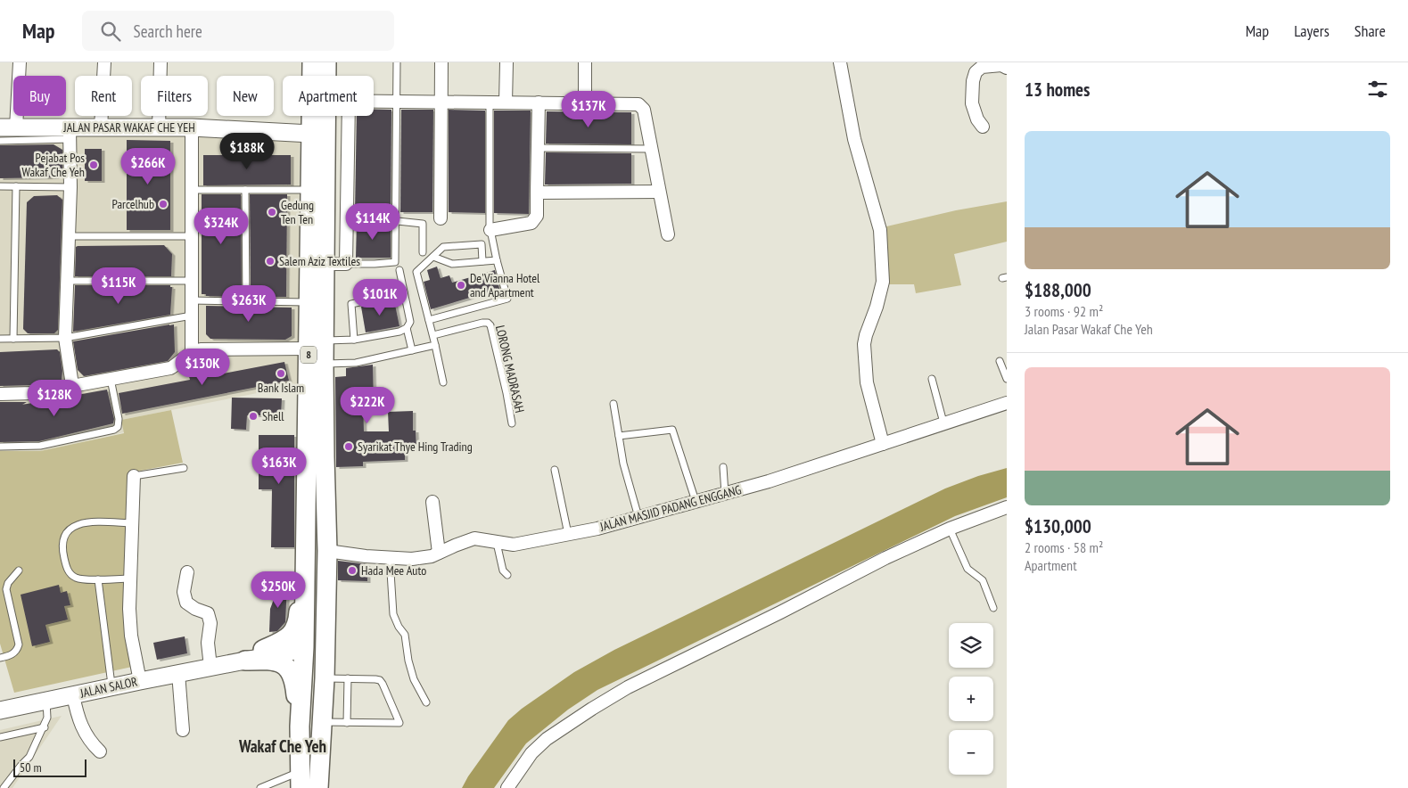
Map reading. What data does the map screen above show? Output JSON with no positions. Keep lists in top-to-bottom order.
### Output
{
  "streets": {
    "main road": ["JALAN PASAR WAKAF CHE YEH", "8", "JALAN SALOR"],
    "street": ["JALAN MASJID PADANG ENGGANG"],
    "lane": ["LORONG MADRASAH"]
  },
  "crossings": [
    ["JALAN PASAR WAKAF CHE YEH", "8"],
    ["8", "JALAN MASJID PADANG ENGGANG"],
    ["8", "JALAN SALOR"]
  ],
  "districts": ["Wakaf Che Yeh"],
  "places": [
    "Pejabat Pos Wakaf Che Yeh",
    "Parcelhub",
    "Gedung Ten Ten",
    "Salem Aziz Textiles",
    "De'Vianna Hotel and Apartment",
    "Bank Islam",
    "Shell",
    "Syarikat Thye Hing Trading",
    "Hada Mee Auto"
  ],
  "scale_bar": "50 m",
  "page": {
    "header": "Map",
    "search": "Search here",
    "nav": ["Map", "Layers", "Share"],
    "heading": "13 homes",
    "chip": [
      "Buy",
      "Rent",
      "Filters",
      "New",
      "Apartment"
    ],
    "price": [
      "$137K",
      "$188K",
      "$266K",
      "$114K",
      "$324K",
      "$115K",
      "$101K",
      "$263K",
      "$130K",
      "$128K",
      "$222K",
      "$163K",
      "$250K"
    ],
    "list": [
      {
        "name": "$188,000",
        "note": "3 rooms · 92 m² · Jalan Pasar Wakaf Che Yeh"
      },
      {
        "name": "$130,000",
        "note": "2 rooms · 58 m² · Apartment"
      }
    ],
    "map_buttons": ["+", "−"],
    "scale": "50 m"
  }
}
